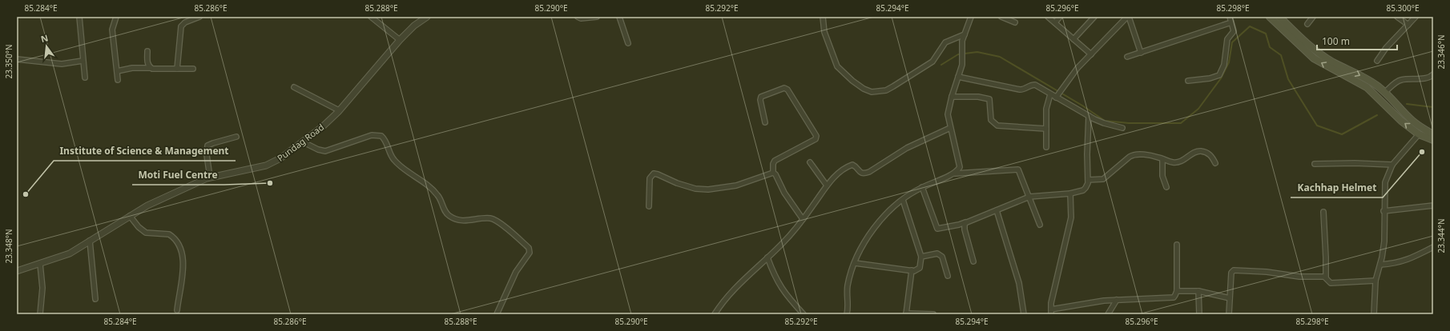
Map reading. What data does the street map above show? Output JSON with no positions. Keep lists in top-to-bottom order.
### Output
{
  "streets": {
    "street": ["Pundag Road"]
  },
  "places": ["Kachhap Helmet", "Moti Fuel Centre", "Institute of Science & Management"],
  "scale_bar": "100 m",
  "north": "top",
  "coordinates": [
    "85.284°E",
    "85.286°E",
    "85.288°E",
    "85.290°E",
    "85.292°E",
    "85.294°E",
    "85.296°E",
    "85.298°E",
    "85.300°E",
    "23.346°N",
    "23.350°N",
    "23.344°N",
    "23.348°N"
  ]
}
